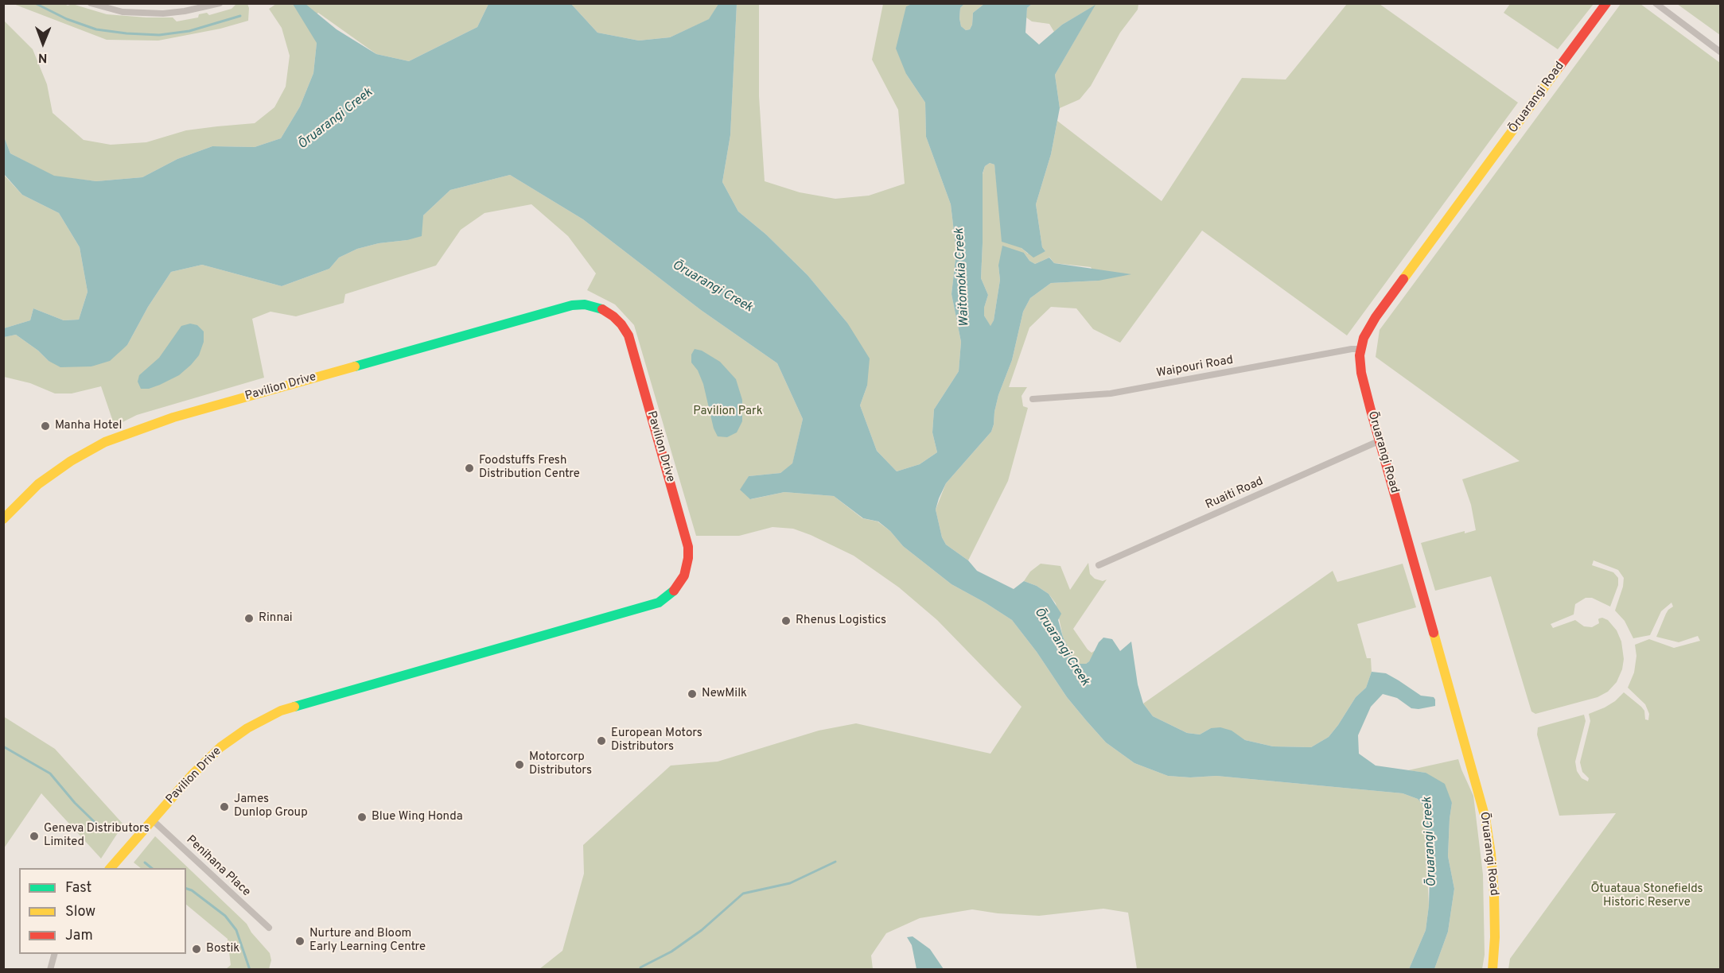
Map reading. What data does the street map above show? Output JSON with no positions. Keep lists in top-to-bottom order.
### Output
{
  "streets": {
    "street": [
      "Ōruarangi Road",
      "Waipouri Road",
      "Pavilion Drive",
      "Ruaiti Road",
      "Penihana Place"
    ]
  },
  "crossings": [
    ["Ōruarangi Road", "Waipouri Road"],
    ["Ōruarangi Road", "Ruaiti Road"],
    ["Pavilion Drive", "Penihana Place"]
  ],
  "water": ["Ōruarangi Creek", "Waitomokia Creek"],
  "parks": ["Pavilion Park", "Ōtuataua Stonefields Historic Reserve"],
  "places": [
    "Manha Hotel",
    "Foodstuffs Fresh Distribution Centre",
    "Rinnai",
    "Rhenus Logistics",
    "NewMilk",
    "European Motors Distributors",
    "Motorcorp Distributors",
    "James Dunlop Group",
    "Blue Wing Honda",
    "Geneva Distributors Limited",
    "Nurture and Bloom Early Learning Centre",
    "Bostik"
  ],
  "legend": ["Fast", "Slow", "Jam"],
  "north": "bottom"
}
